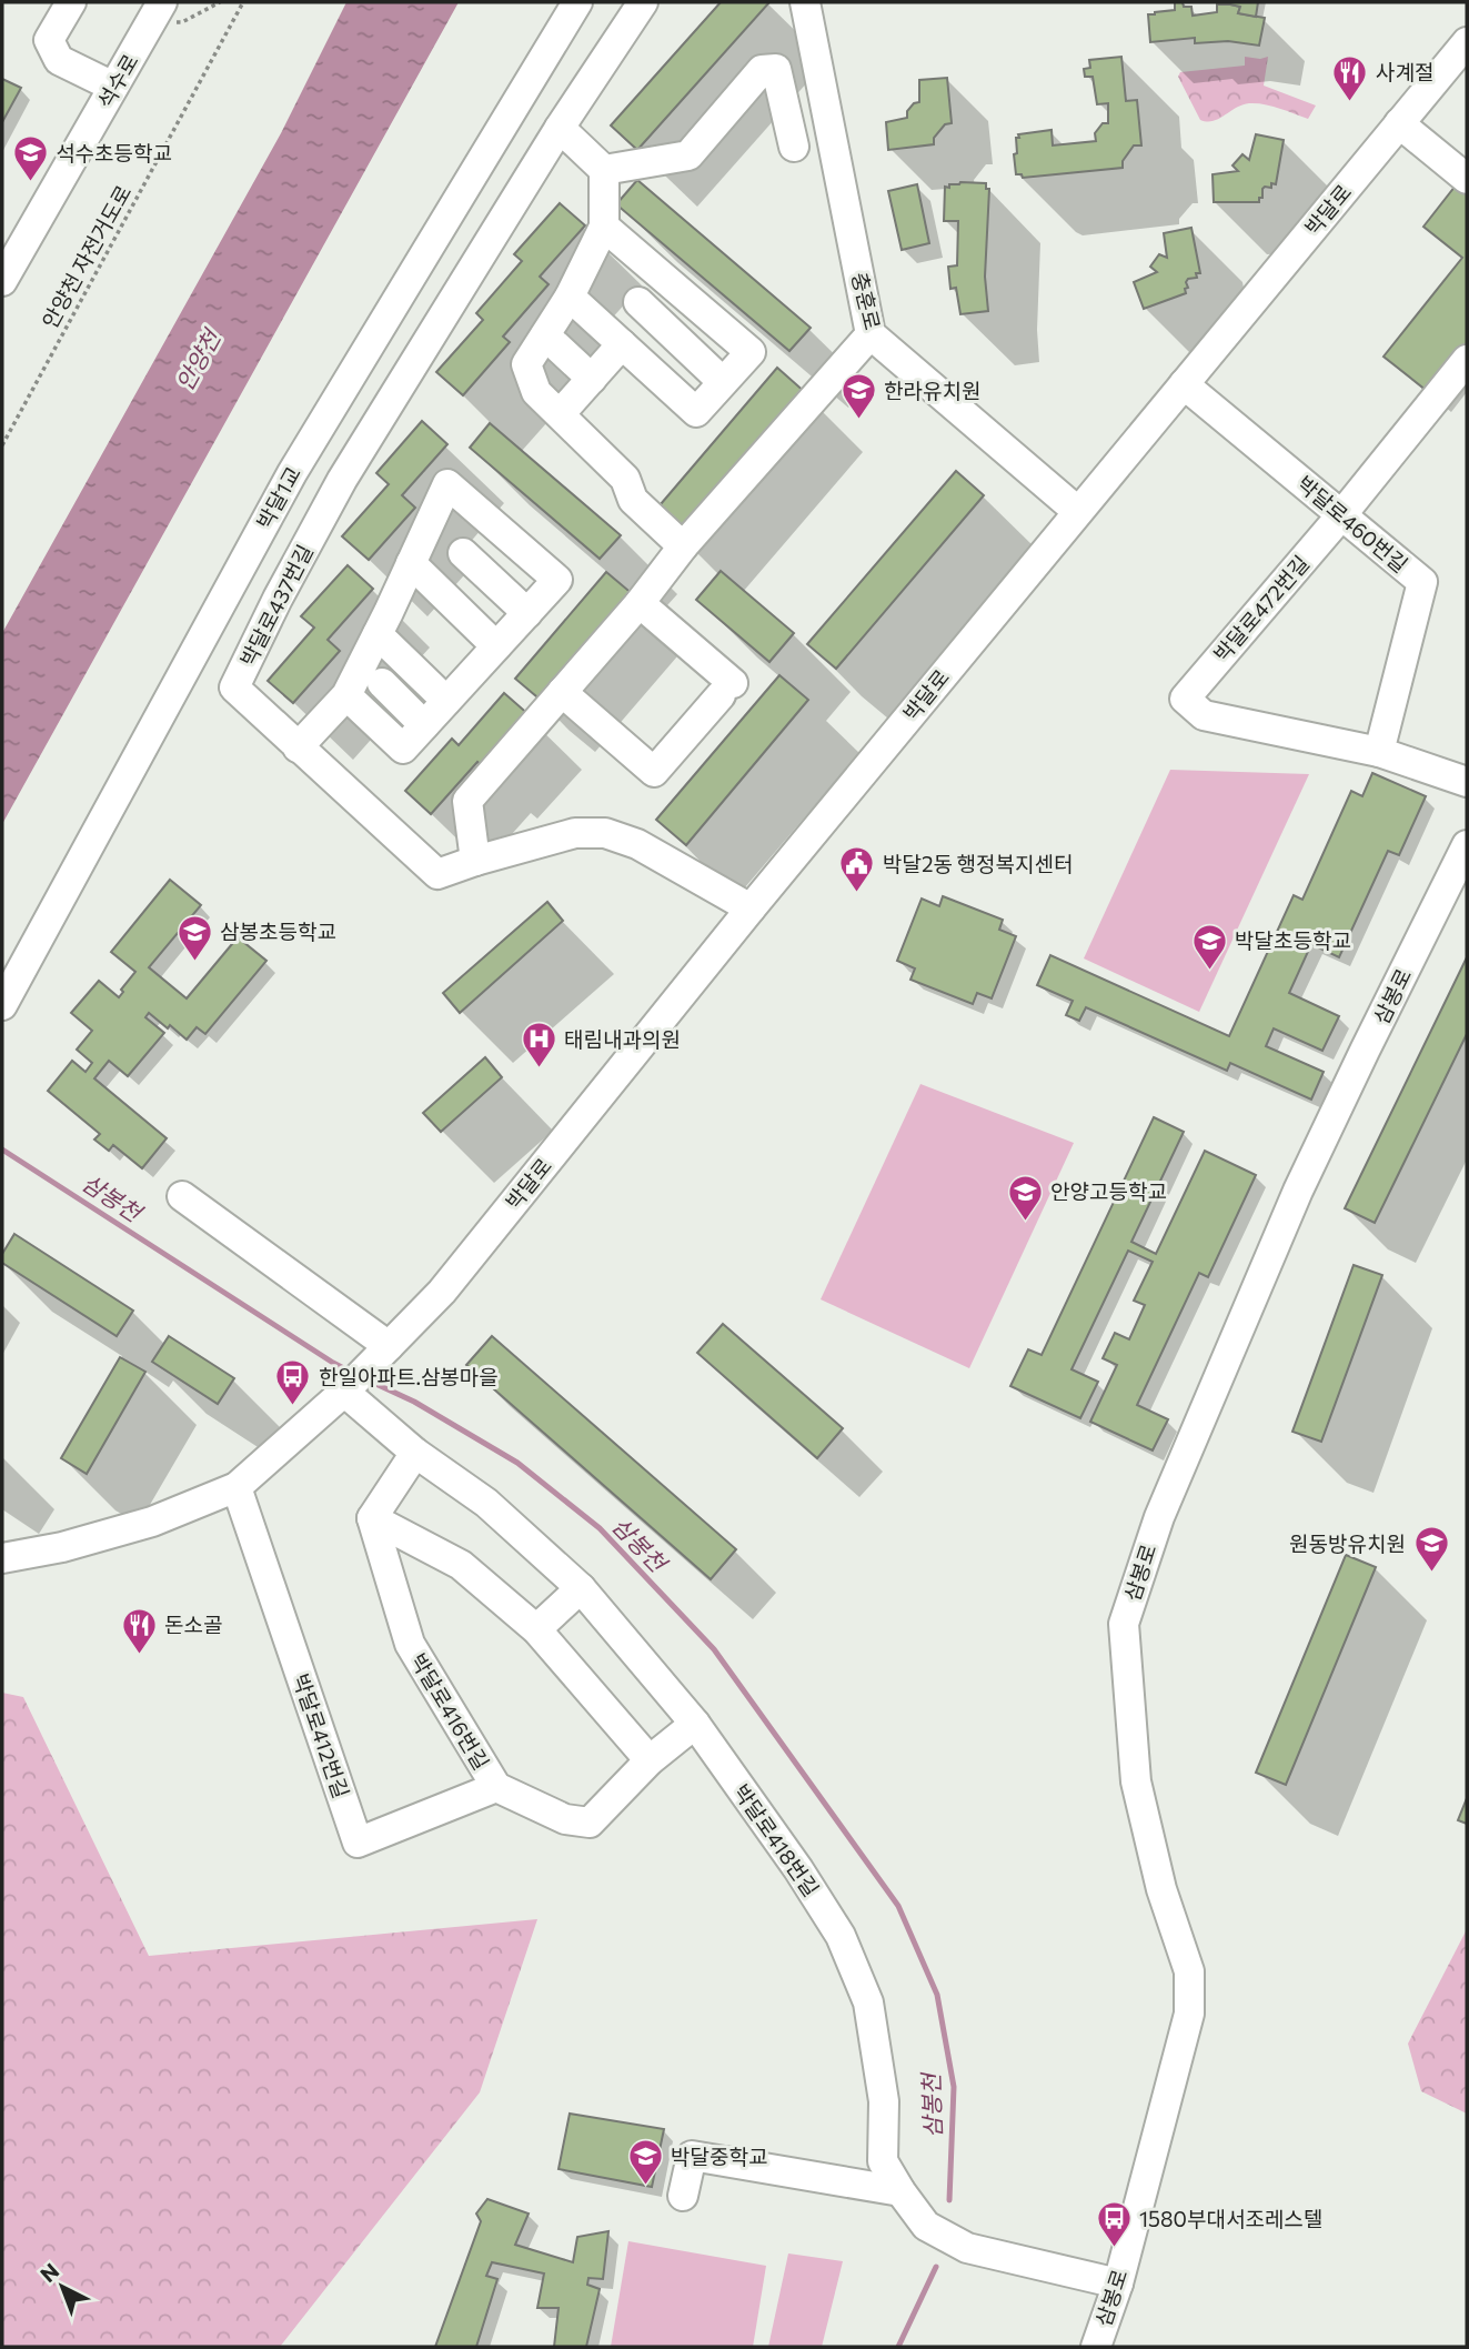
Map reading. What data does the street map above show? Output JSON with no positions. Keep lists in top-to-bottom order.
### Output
{
  "streets": {
    "street": [
      "석수로",
      "박달로",
      "충훈로",
      "박달1교",
      "박달로460번길",
      "박달로437번길",
      "박달로472번길",
      "삼봉로",
      "박달로416번길",
      "박달로412번길",
      "박달로418번길"
    ],
    "path": ["안양천 자전거도로"]
  },
  "crossings": [
    ["박달로", "충훈로"],
    ["박달로", "박달로460번길"],
    ["박달로", "박달로437번길"],
    ["박달로", "박달로418번길"],
    ["박달로460번길", "박달로472번길"],
    ["삼봉로", "박달로418번길"],
    ["박달로416번길", "박달로412번길"],
    ["박달로416번길", "박달로418번길"]
  ],
  "water": ["안양천", "삼봉천"],
  "places": {
    "restaurant": ["사계절", "돈소골"],
    "school or university": [
      "석수초등학교",
      "한라유치원",
      "삼봉초등학교",
      "박달초등학교",
      "안양고등학교",
      "원동방유치원",
      "박달중학교"
    ],
    "public building": ["박달2동 행정복지센터"],
    "hospital": ["태림내과의원"],
    "bus stop": ["한일아파트.삼봉마을", "1580부대서조레스텔"]
  },
  "north": "top left"
}
